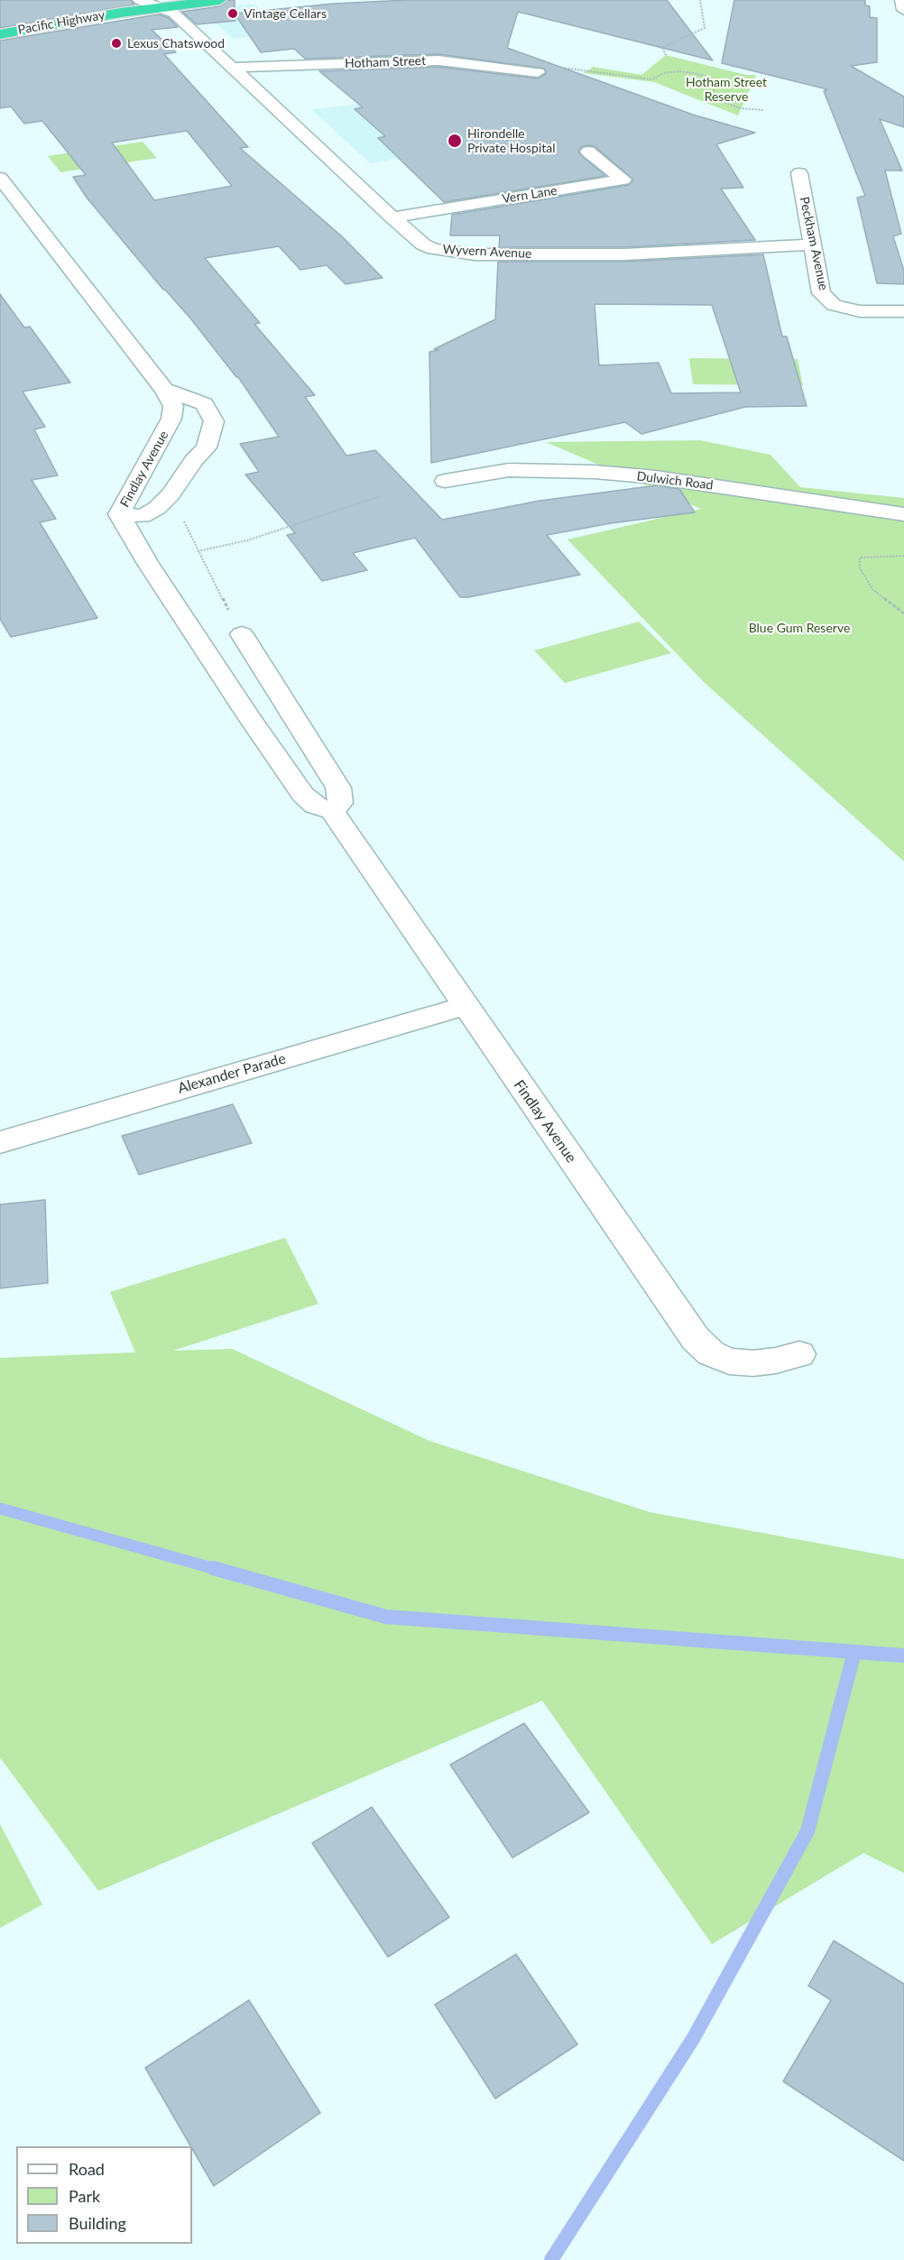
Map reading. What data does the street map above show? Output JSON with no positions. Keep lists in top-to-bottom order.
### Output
{
  "streets": {
    "highway": ["Pacific Highway"],
    "street": [
      "Hotham Street",
      "Vern Lane",
      "Peckham Avenue",
      "Wyvern Avenue",
      "Findlay Avenue",
      "Dulwich Road",
      "Alexander Parade"
    ]
  },
  "crossings": [
    ["Pacific Highway", "Wyvern Avenue"],
    ["Hotham Street", "Wyvern Avenue"],
    ["Vern Lane", "Wyvern Avenue"],
    ["Peckham Avenue", "Wyvern Avenue"],
    ["Findlay Avenue", "Alexander Parade"]
  ],
  "parks": ["Hotham Street Reserve", "Blue Gum Reserve"],
  "places": ["Vintage Cellars", "Lexus Chatswood", "Hirondelle Private Hospital"],
  "legend": ["Road", "Park", "Building"]
}
